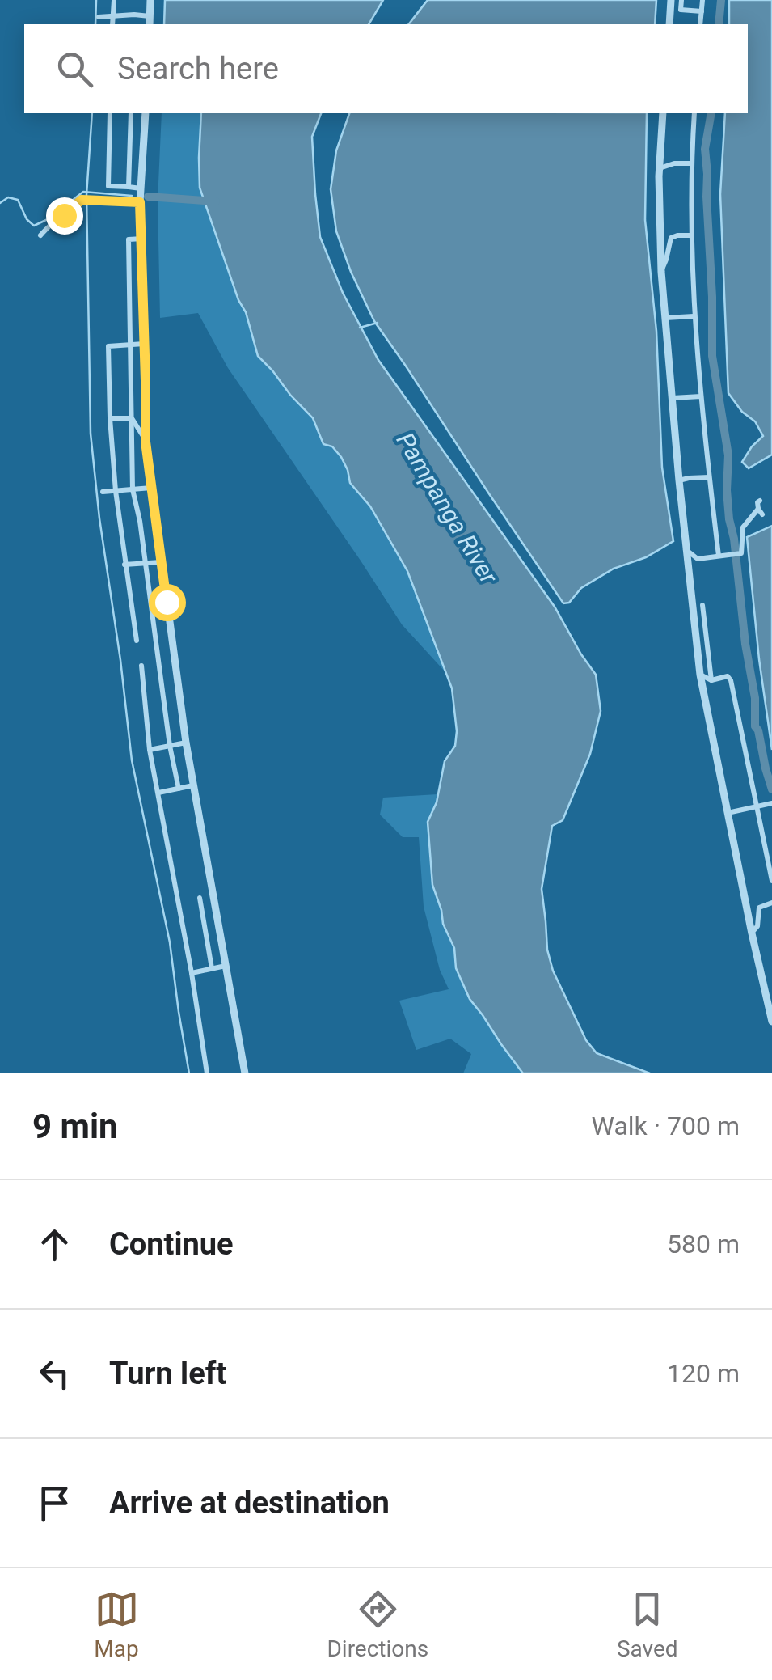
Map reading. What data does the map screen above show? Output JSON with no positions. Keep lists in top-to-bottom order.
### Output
{
  "water": ["Pampanga River"],
  "page": {
    "search": "Search here",
    "heading": ["9 min", "Walk · 700 m"],
    "list": [
      ["Continue", "580 m"],
      ["Turn left", "120 m"],
      "Arrive at destination"
    ],
    "nav": ["Map", "Directions", "Saved"]
  }
}
